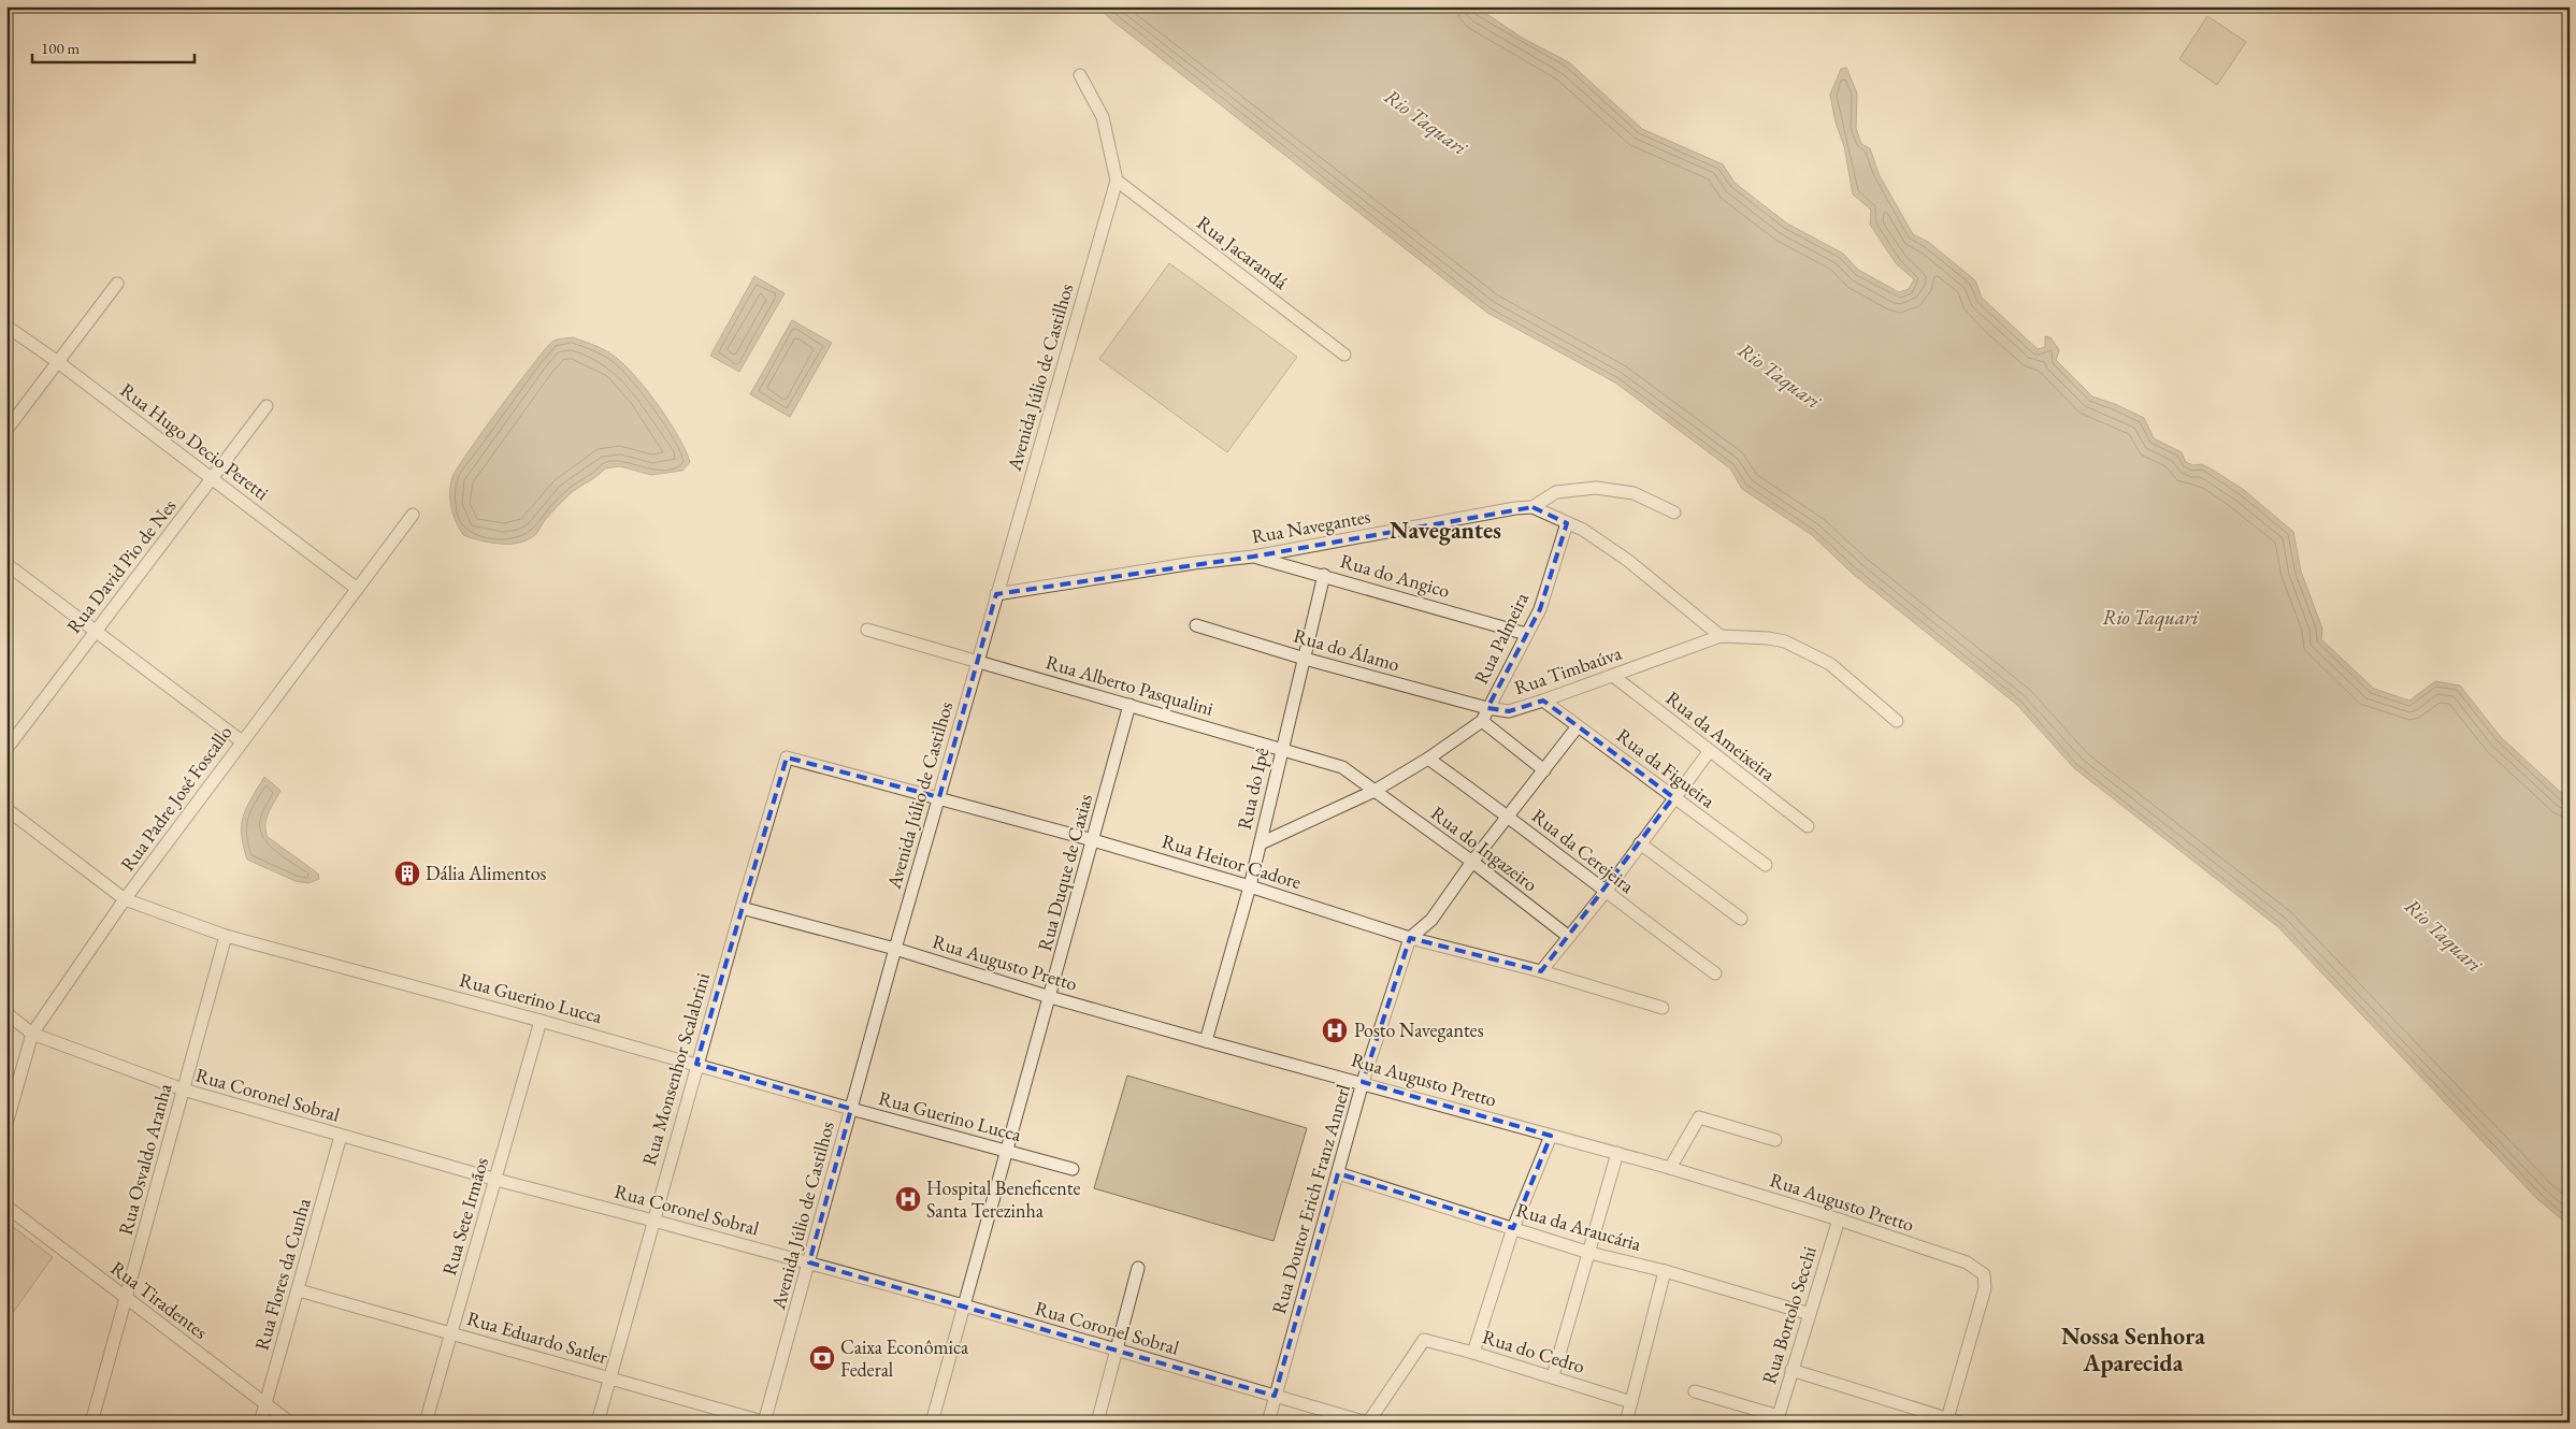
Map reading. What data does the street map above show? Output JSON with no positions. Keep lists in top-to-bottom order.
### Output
{
  "streets": {
    "street": [
      "Rua Jacarandá",
      "Avenida Júlio de Castilhos",
      "Rua Hugo Decio Peretti",
      "Rua Navegantes",
      "Rua David Pio de Nes",
      "Rua do Angico",
      "Rua Palmeira",
      "Rua do Álamo",
      "Rua Timbaúva",
      "Rua Alberto Pasqualini",
      "Rua da Ameixeira",
      "Rua da Figueira",
      "Rua do Ipê",
      "Rua Padre José Foscallo",
      "Rua do Ingazeiro",
      "Rua da Cerejeira",
      "Rua Heitor Cadore",
      "Rua Duque de Caxias",
      "Rua Augusto Pretto",
      "Rua Guerino Lucca",
      "Rua Monsenhor Scalabrini",
      "Rua Coronel Sobral",
      "Rua Osvaldo Aranha",
      "Rua Doutor Erich Franz Annerl",
      "Rua Sete Irmãos",
      "Rua da Araucária",
      "Rua Flores da Cunha",
      "Rua Tiradentes",
      "Rua Bortolo Secchi",
      "Rua Eduardo Satler",
      "Rua do Cedro"
    ]
  },
  "crossings": [
    ["Rua Jacarandá", "Avenida Júlio de Castilhos"],
    ["Avenida Júlio de Castilhos", "Rua Navegantes"],
    ["Avenida Júlio de Castilhos", "Rua Alberto Pasqualini"],
    ["Avenida Júlio de Castilhos", "Rua Heitor Cadore"],
    ["Avenida Júlio de Castilhos", "Rua Augusto Pretto"],
    ["Avenida Júlio de Castilhos", "Rua Guerino Lucca"],
    ["Avenida Júlio de Castilhos", "Rua Coronel Sobral"],
    ["Avenida Júlio de Castilhos", "Rua Eduardo Satler"],
    ["Rua Hugo Decio Peretti", "Rua David Pio de Nes"],
    ["Rua Hugo Decio Peretti", "Rua Padre José Foscallo"],
    ["Rua Navegantes", "Rua do Angico"],
    ["Rua do Angico", "Rua Palmeira"],
    ["Rua do Angico", "Rua do Ipê"],
    ["Rua Palmeira", "Rua do Álamo"],
    ["Rua Palmeira", "Rua Timbaúva"],
    ["Rua do Álamo", "Rua Timbaúva"],
    ["Rua do Álamo", "Rua do Ipê"],
    ["Rua Timbaúva", "Rua da Ameixeira"],
    ["Rua Timbaúva", "Rua da Figueira"],
    ["Rua Alberto Pasqualini", "Rua do Ipê"],
    ["Rua Alberto Pasqualini", "Rua do Ingazeiro"],
    ["Rua Alberto Pasqualini", "Rua Duque de Caxias"],
    ["Rua do Ipê", "Rua Heitor Cadore"],
    ["Rua do Ipê", "Rua Augusto Pretto"],
    ["Rua Padre José Foscallo", "Rua Guerino Lucca"],
    ["Rua Padre José Foscallo", "Rua Coronel Sobral"],
    ["Rua Heitor Cadore", "Rua Duque de Caxias"],
    ["Rua Heitor Cadore", "Rua Monsenhor Scalabrini"],
    ["Rua Heitor Cadore", "Rua Doutor Erich Franz Annerl"],
    ["Rua Duque de Caxias", "Rua Augusto Pretto"],
    ["Rua Duque de Caxias", "Rua Guerino Lucca"],
    ["Rua Duque de Caxias", "Rua Coronel Sobral"],
    ["Rua Augusto Pretto", "Rua Monsenhor Scalabrini"],
    ["Rua Augusto Pretto", "Rua Doutor Erich Franz Annerl"],
    ["Rua Augusto Pretto", "Rua Bortolo Secchi"],
    ["Rua Guerino Lucca", "Rua Monsenhor Scalabrini"],
    ["Rua Guerino Lucca", "Rua Osvaldo Aranha"],
    ["Rua Guerino Lucca", "Rua Sete Irmãos"],
    ["Rua Monsenhor Scalabrini", "Rua Coronel Sobral"],
    ["Rua Monsenhor Scalabrini", "Rua Eduardo Satler"],
    ["Rua Coronel Sobral", "Rua Osvaldo Aranha"],
    ["Rua Coronel Sobral", "Rua Doutor Erich Franz Annerl"],
    ["Rua Coronel Sobral", "Rua Sete Irmãos"],
    ["Rua Coronel Sobral", "Rua Flores da Cunha"],
    ["Rua Coronel Sobral", "Rua do Cedro"],
    ["Rua Osvaldo Aranha", "Rua Tiradentes"],
    ["Rua Doutor Erich Franz Annerl", "Rua da Araucária"],
    ["Rua Sete Irmãos", "Rua Eduardo Satler"],
    ["Rua da Araucária", "Rua Bortolo Secchi"],
    ["Rua Flores da Cunha", "Rua Tiradentes"],
    ["Rua Flores da Cunha", "Rua Eduardo Satler"]
  ],
  "districts": ["Navegantes", "Nossa Senhora Aparecida"],
  "water": ["Rio Taquari"],
  "places": {
    "building": ["Dália Alimentos"],
    "hospital": ["Posto Navegantes", "Hospital Beneficente Santa Terezinha"],
    "bank": ["Caixa Econômica Federal"]
  },
  "scale_bar": "100 m"
}
